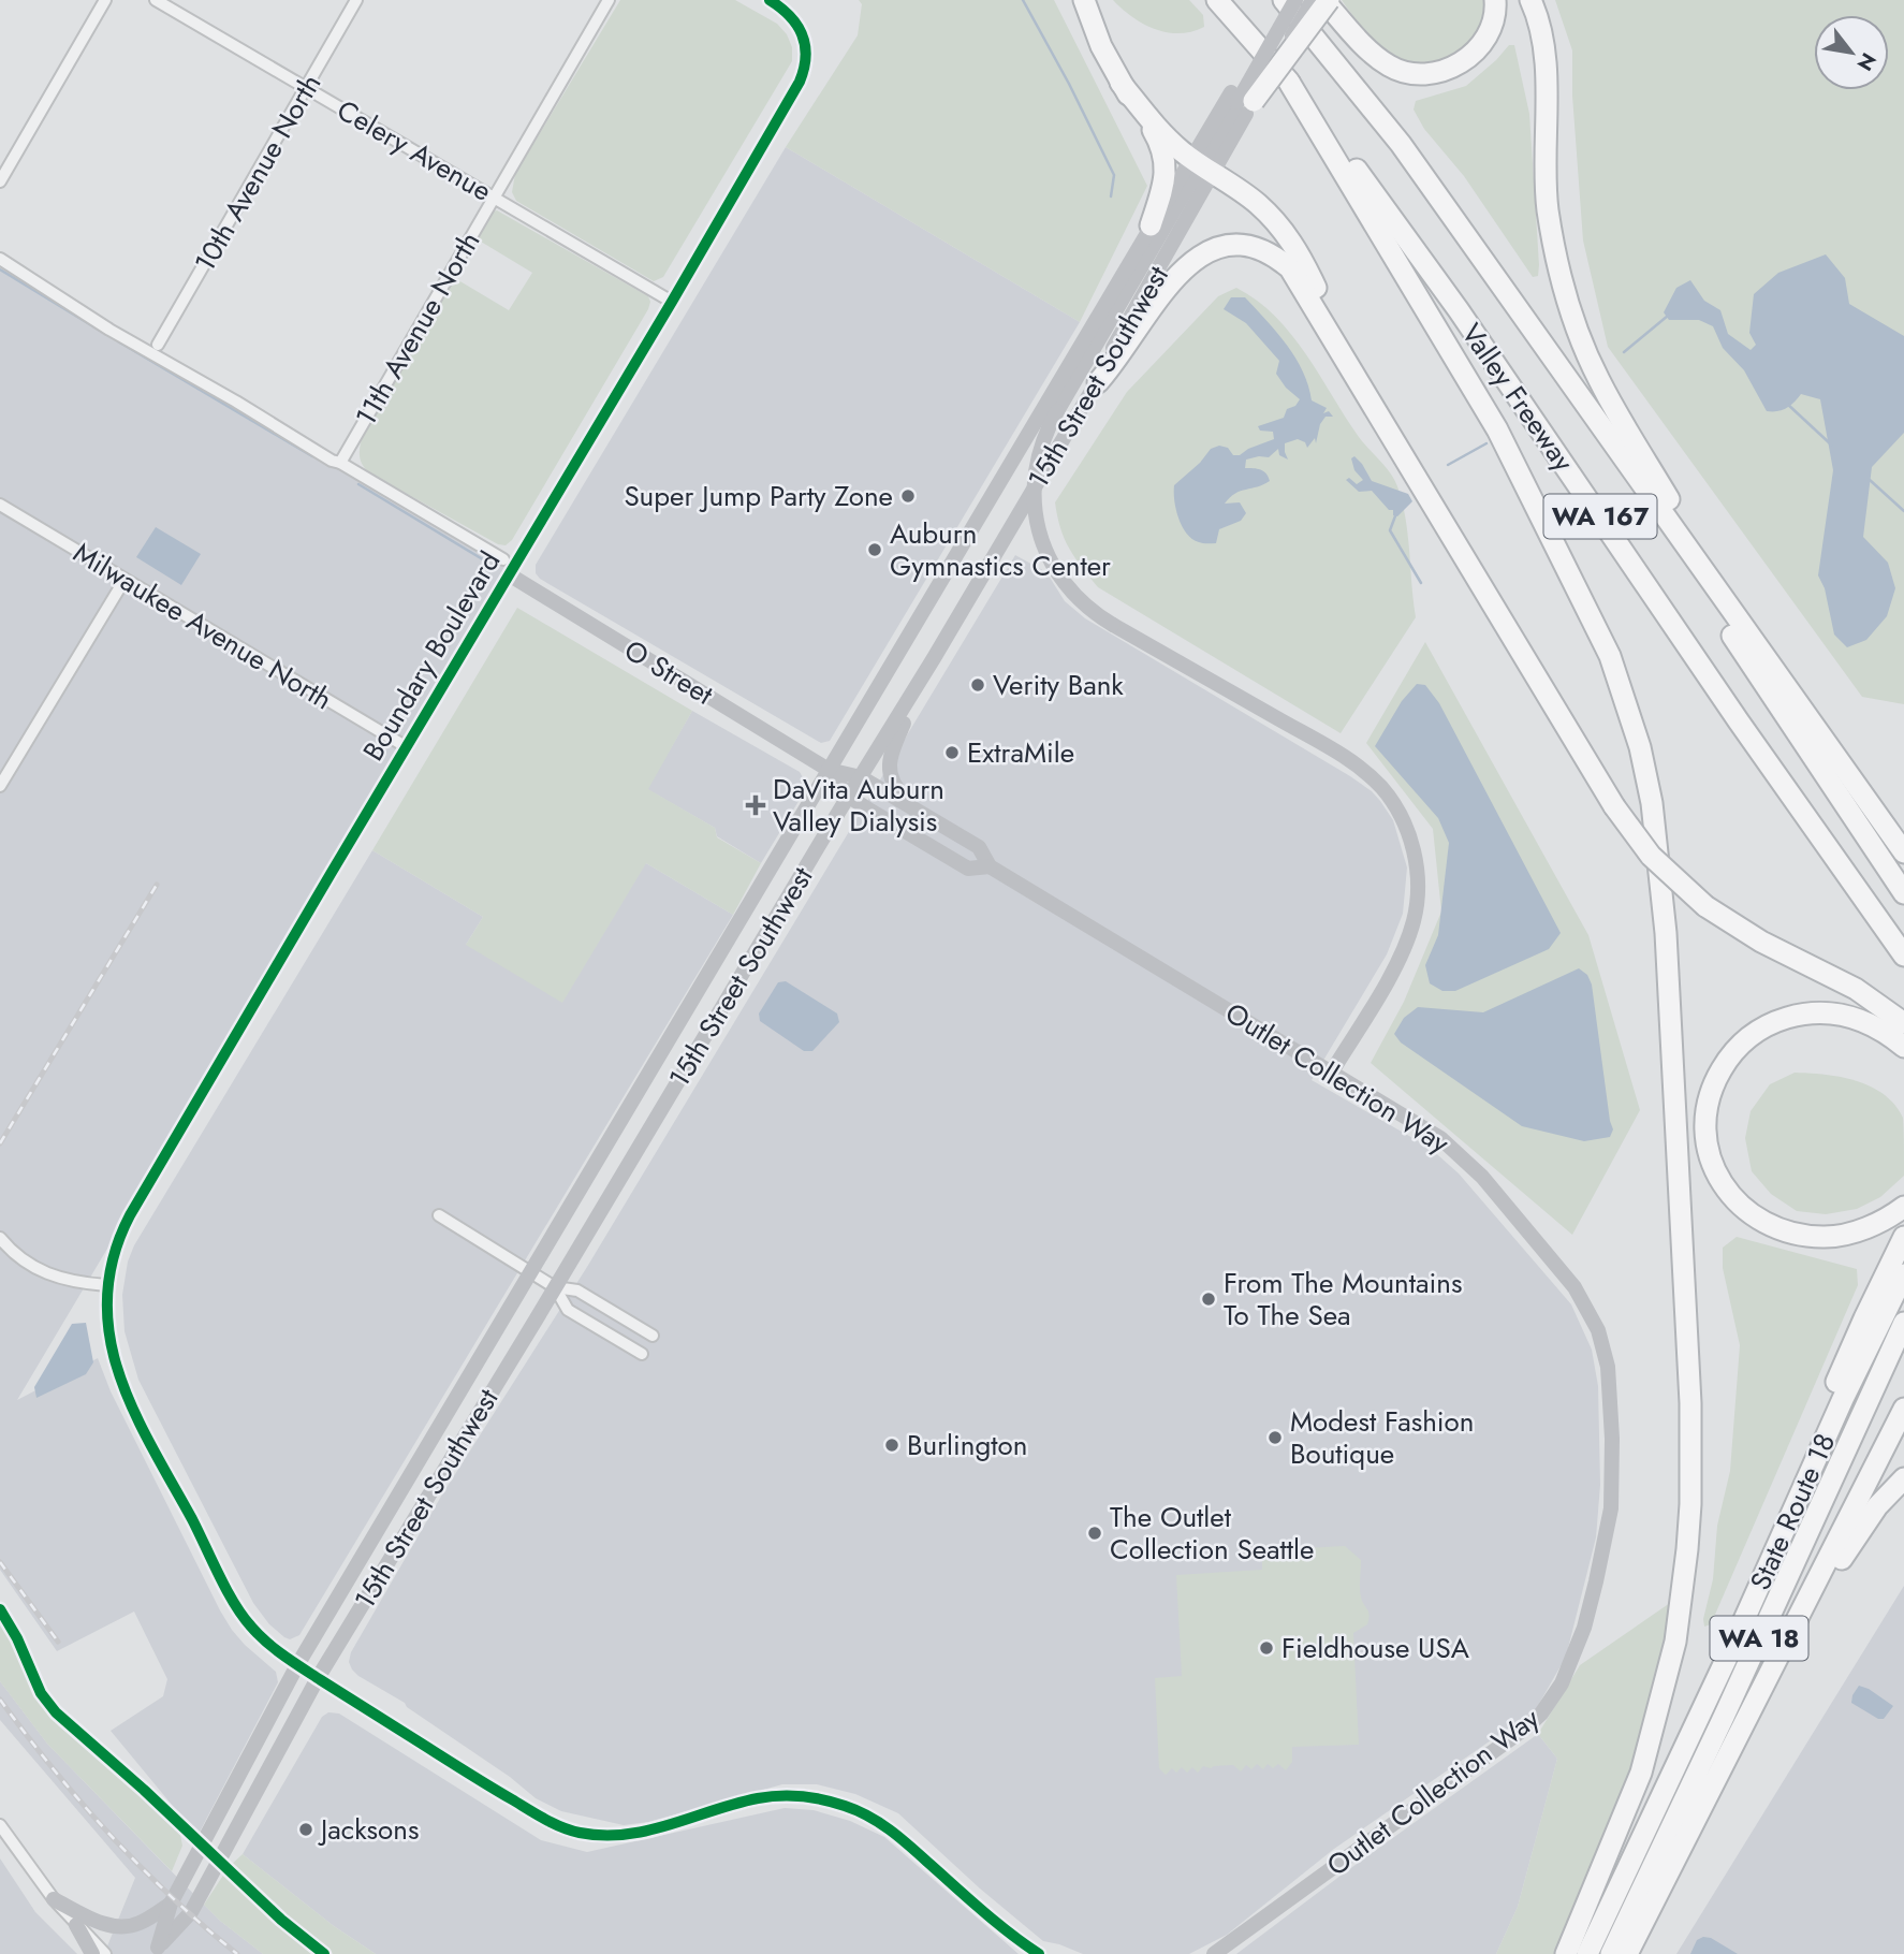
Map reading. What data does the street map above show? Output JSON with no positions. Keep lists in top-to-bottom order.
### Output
{
  "streets": {
    "highway": [
      "Valley Freeway",
      "WA 167",
      "State Route 18",
      "WA 18"
    ],
    "main road": [
      "15th Street Southwest",
      "Boundary Boulevard",
      "O Street",
      "Outlet Collection Way"
    ],
    "street": [
      "Celery Avenue",
      "10th Avenue North",
      "11th Avenue North",
      "Milwaukee Avenue North"
    ]
  },
  "crossings": [
    ["Celery Avenue", "10th Avenue North"],
    ["Celery Avenue", "11th Avenue North"],
    ["Celery Avenue", "Boundary Boulevard"],
    ["15th Street Southwest", "Valley Freeway"],
    ["15th Street Southwest", "Boundary Boulevard"],
    ["15th Street Southwest", "O Street"],
    ["15th Street Southwest", "Outlet Collection Way"],
    ["Milwaukee Avenue North", "Boundary Boulevard"],
    ["Boundary Boulevard", "O Street"],
    ["O Street", "Outlet Collection Way"]
  ],
  "places": {
    "other": [
      "Super Jump Party Zone",
      "Auburn Gymnastics Center",
      "Verity Bank",
      "ExtraMile",
      "From The Mountains To The Sea",
      "Modest Fashion Boutique",
      "Burlington",
      "The Outlet Collection Seattle",
      "Fieldhouse USA",
      "Jacksons"
    ],
    "health": ["DaVita Auburn Valley Dialysis"]
  },
  "north": "bottom right"
}
